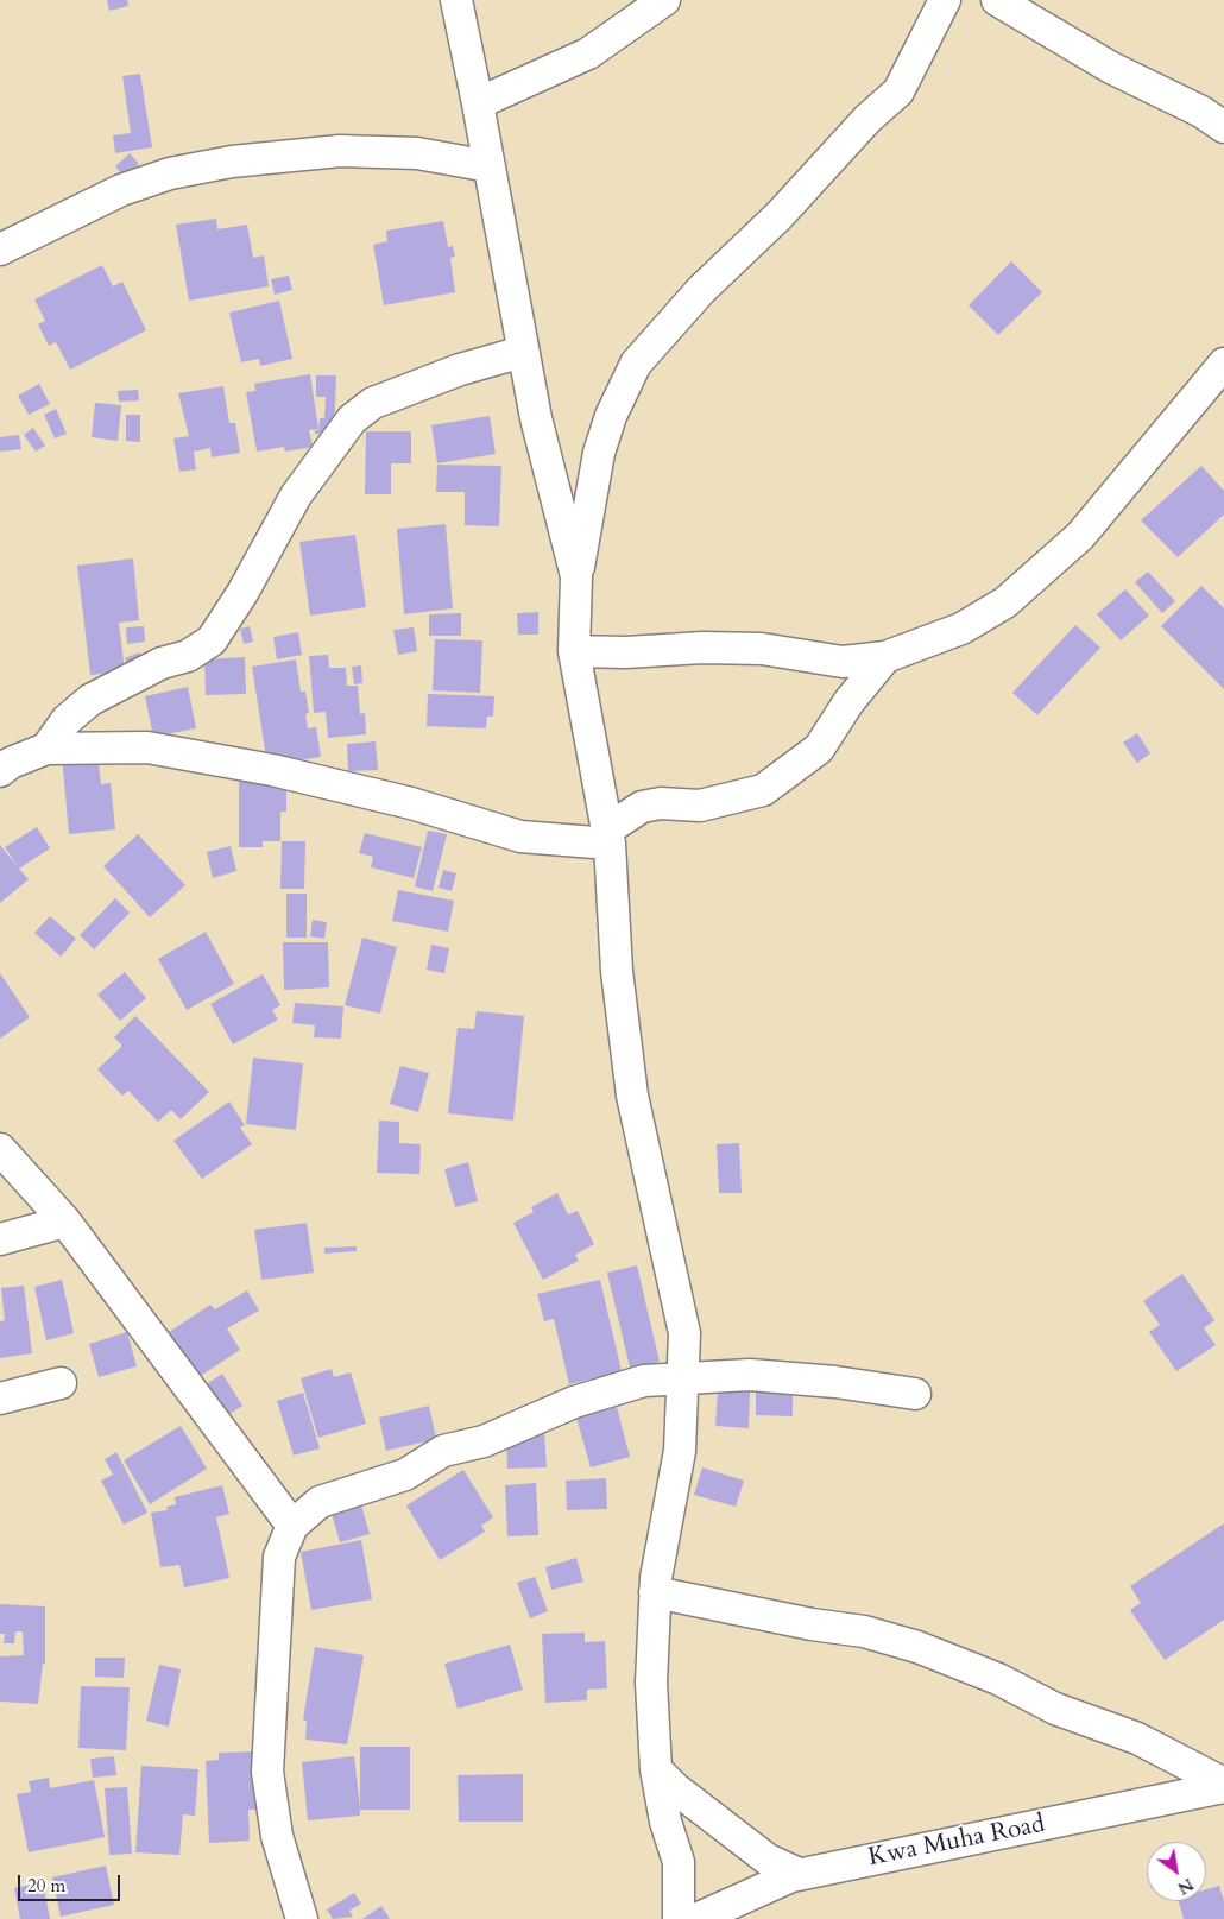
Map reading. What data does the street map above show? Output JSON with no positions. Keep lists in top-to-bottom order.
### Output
{
  "streets": {
    "street": ["Kwa Muha Road"]
  },
  "scale_bar": "20 m",
  "north": "bottom right"
}
